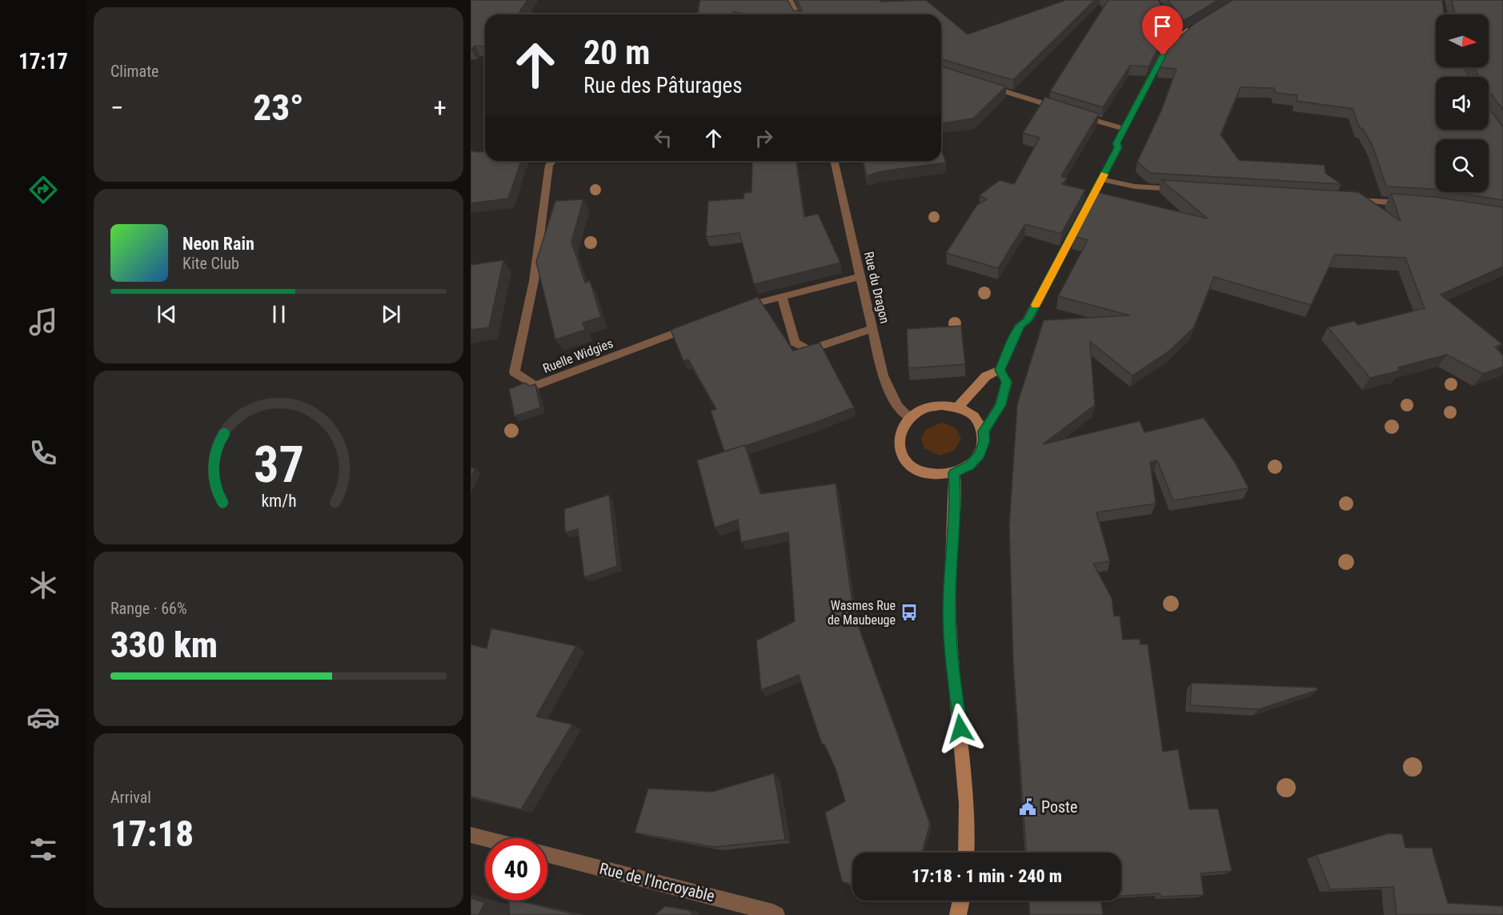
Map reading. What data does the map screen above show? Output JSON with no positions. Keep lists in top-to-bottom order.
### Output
{
  "streets": {
    "street": ["Rue du Dragon", "Ruelle Widgies", "Rue de l'Incroyable"]
  },
  "places": {
    "bus stop": ["Wasmes Rue de Maubeuge"],
    "public building": ["Poste"]
  },
  "north": "right",
  "page": {
    "tabs": "17:17",
    "tile": [
      "Climate",
      ["Range · 66%", "330 km"],
      ["Arrival", "17:18"]
    ],
    "turn": ["20 m", "Rue des Pâturages"],
    "heat": ["−", "23°", "+"],
    "song": ["Neon Rain", "Kite Club"],
    "limit": "40",
    "trip": "17:18 · 1 min · 240 m",
    "gauge": ["37", "km/h"]
  }
}
